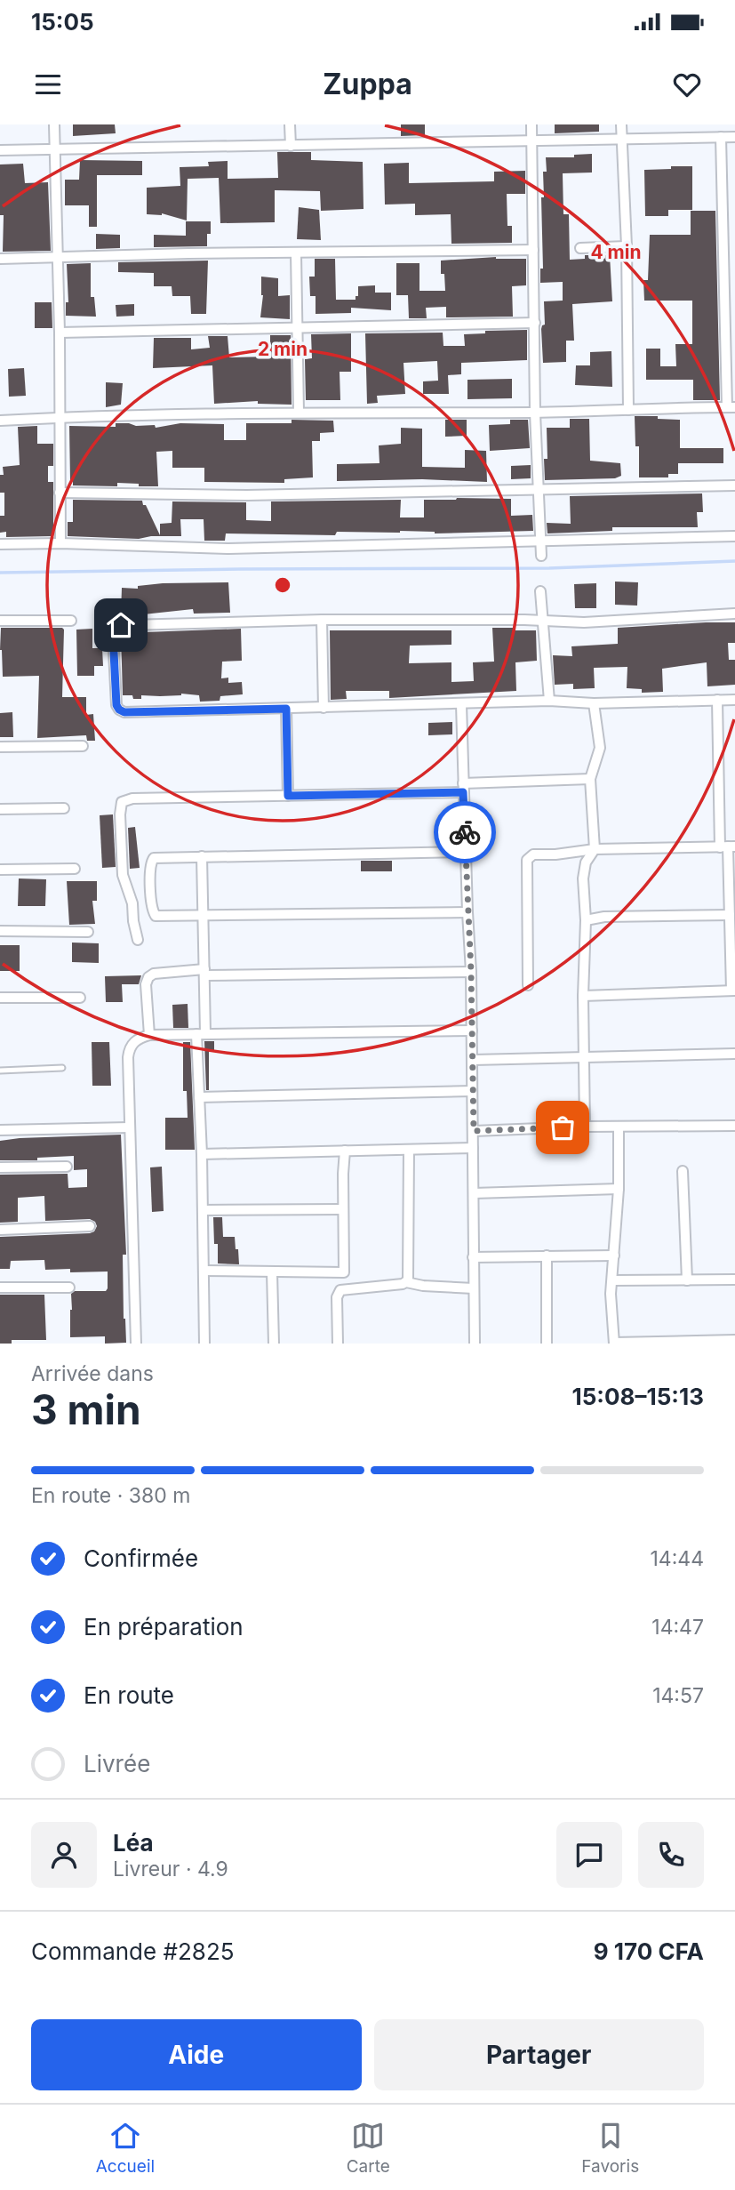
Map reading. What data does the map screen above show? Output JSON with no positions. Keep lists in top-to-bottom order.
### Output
{
  "page": {
    "status": "15:05",
    "header": "Zuppa",
    "heading": ["3 min", "Arrivée dans", "15:08–15:13"],
    "panel": [
      "Léa",
      "Livreur · 4.9",
      "Commande #2825",
      "9 170 CFA"
    ],
    "bar": "En route · 380 m",
    "list": [
      ["Confirmée", "14:44"],
      ["En préparation", "14:47"],
      ["En route", "14:57"],
      "Livrée"
    ],
    "buttons": ["Aide", "Partager"],
    "tabs": ["Accueil", "Carte", "Favoris"]
  },
  "rings": ["4 min", "2 min"]
}
